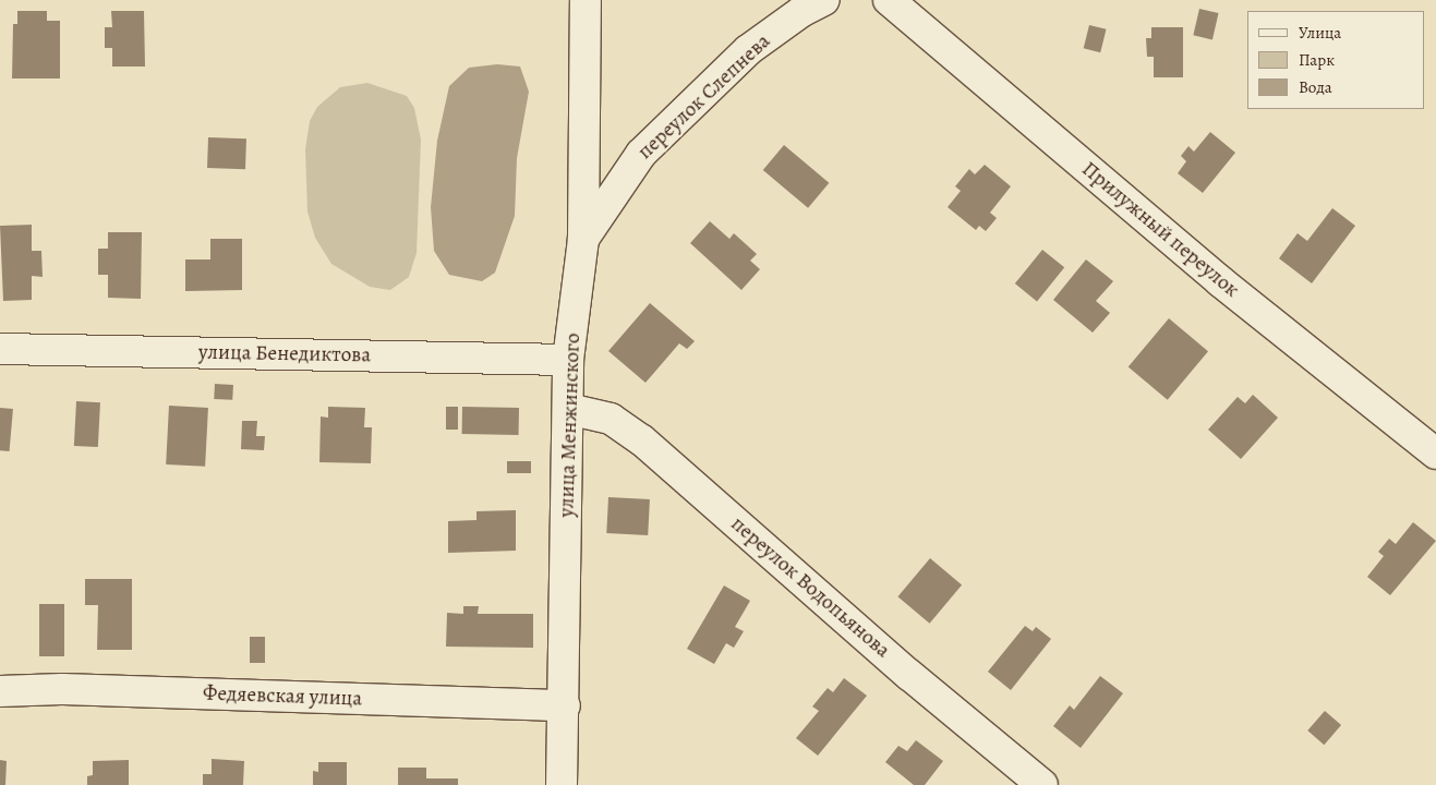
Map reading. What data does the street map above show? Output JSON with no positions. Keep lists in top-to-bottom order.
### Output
{
  "streets": {
    "street": [
      "переулок Слепнева",
      "Прилужный переулок",
      "улица Бенедиктова",
      "улица Менжинского",
      "переулок Водопьянова",
      "Федяевская улица"
    ]
  },
  "crossings": [
    ["переулок Слепнева", "улица Менжинского"],
    ["улица Бенедиктова", "улица Менжинского"],
    ["улица Менжинского", "переулок Водопьянова"],
    ["улица Менжинского", "Федяевская улица"]
  ],
  "legend": ["Улица", "Парк", "Вода"]
}
